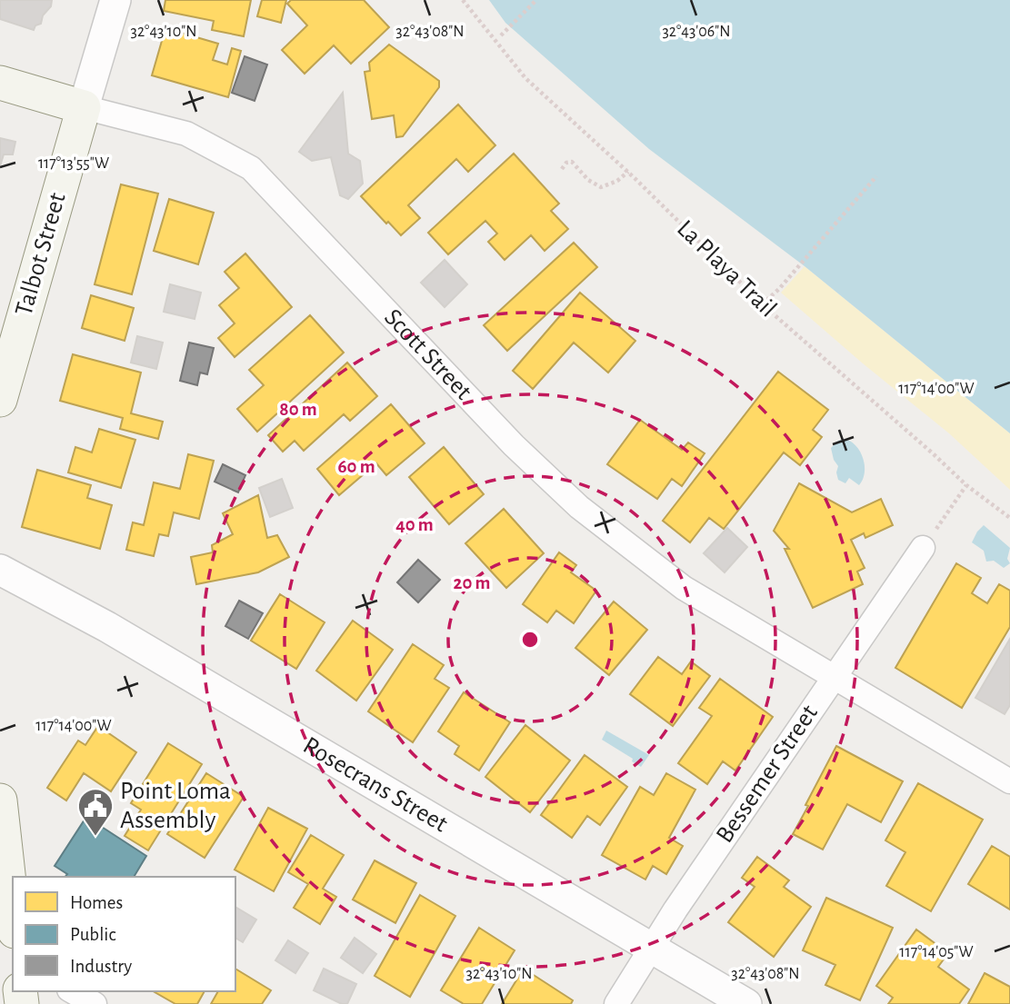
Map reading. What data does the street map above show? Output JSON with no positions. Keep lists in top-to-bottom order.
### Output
{
  "streets": {
    "main road": ["Talbot Street", "Scott Street"],
    "street": ["Bessemer Street", "Rosecrans Street"],
    "path": ["La Playa Trail"]
  },
  "crossings": [
    ["Talbot Street", "Scott Street"],
    ["Scott Street", "Bessemer Street"],
    ["Bessemer Street", "Rosecrans Street"]
  ],
  "places": {
    "public building": ["Point Loma Assembly"]
  },
  "legend": ["Homes", "Public", "Industry"],
  "coordinates": [
    "32°43'10\"N",
    "32°43'08\"N",
    "32°43'06\"N",
    "117°13'55\"W",
    "117°14'00\"W",
    "117°14'05\"W"
  ],
  "rings": [
    "80 m",
    "60 m",
    "40 m",
    "20 m"
  ]
}
